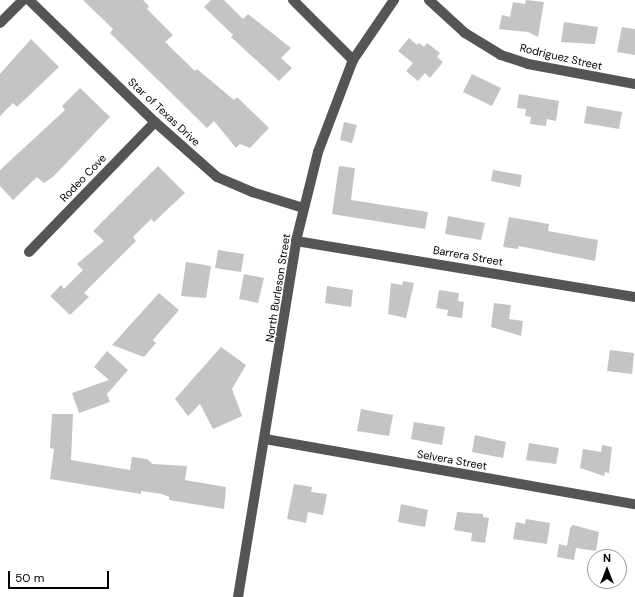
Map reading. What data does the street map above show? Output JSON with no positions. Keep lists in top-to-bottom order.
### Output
{
  "streets": {
    "street": [
      "Rodriguez Street",
      "Star of Texas Drive",
      "Rodeo Cove",
      "Barrera Street",
      "North Burleson Street",
      "Selvera Street"
    ]
  },
  "crossings": [
    ["Star of Texas Drive", "Rodeo Cove"],
    ["Star of Texas Drive", "North Burleson Street"],
    ["Barrera Street", "North Burleson Street"],
    ["North Burleson Street", "Selvera Street"]
  ],
  "scale_bar": "50 m",
  "north": "top"
}
